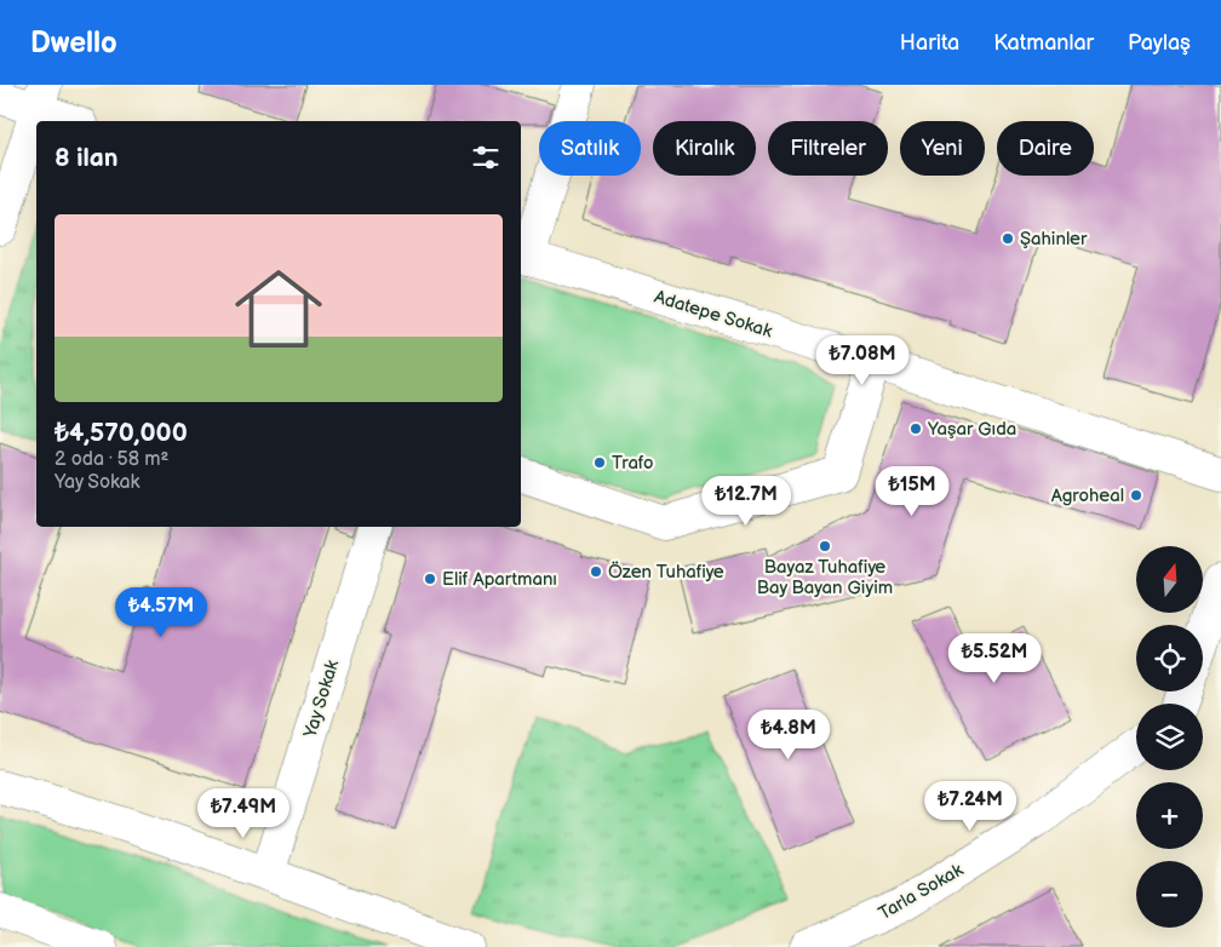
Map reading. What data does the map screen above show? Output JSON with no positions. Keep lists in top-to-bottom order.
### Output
{
  "streets": {
    "street": ["Adatepe Sokak", "Yay Sokak", "Tarla Sokak"]
  },
  "places": [
    "Şahinler",
    "Yaşar Gıda",
    "Trafo",
    "Agroheal",
    "Bayaz Tuhafiye Bay Bayan Giyim",
    "Özen Tuhafiye",
    "Elif Apartmanı"
  ],
  "north": "top",
  "page": {
    "header": "Dwello",
    "nav": ["Harita", "Katmanlar", "Paylaş"],
    "chip": [
      "Satılık",
      "Kiralık",
      "Filtreler",
      "Yeni",
      "Daire"
    ],
    "heading": "8 ilan",
    "list": [
      {
        "name": "₺4,570,000",
        "note": "2 oda · 58 m² · Yay Sokak"
      }
    ],
    "price": [
      "₺7.08M",
      "₺15M",
      "₺12.7M",
      "₺4.57M",
      "₺5.52M",
      "₺4.8M",
      "₺7.24M",
      "₺7.49M"
    ],
    "map_buttons": ["+", "−"]
  }
}
